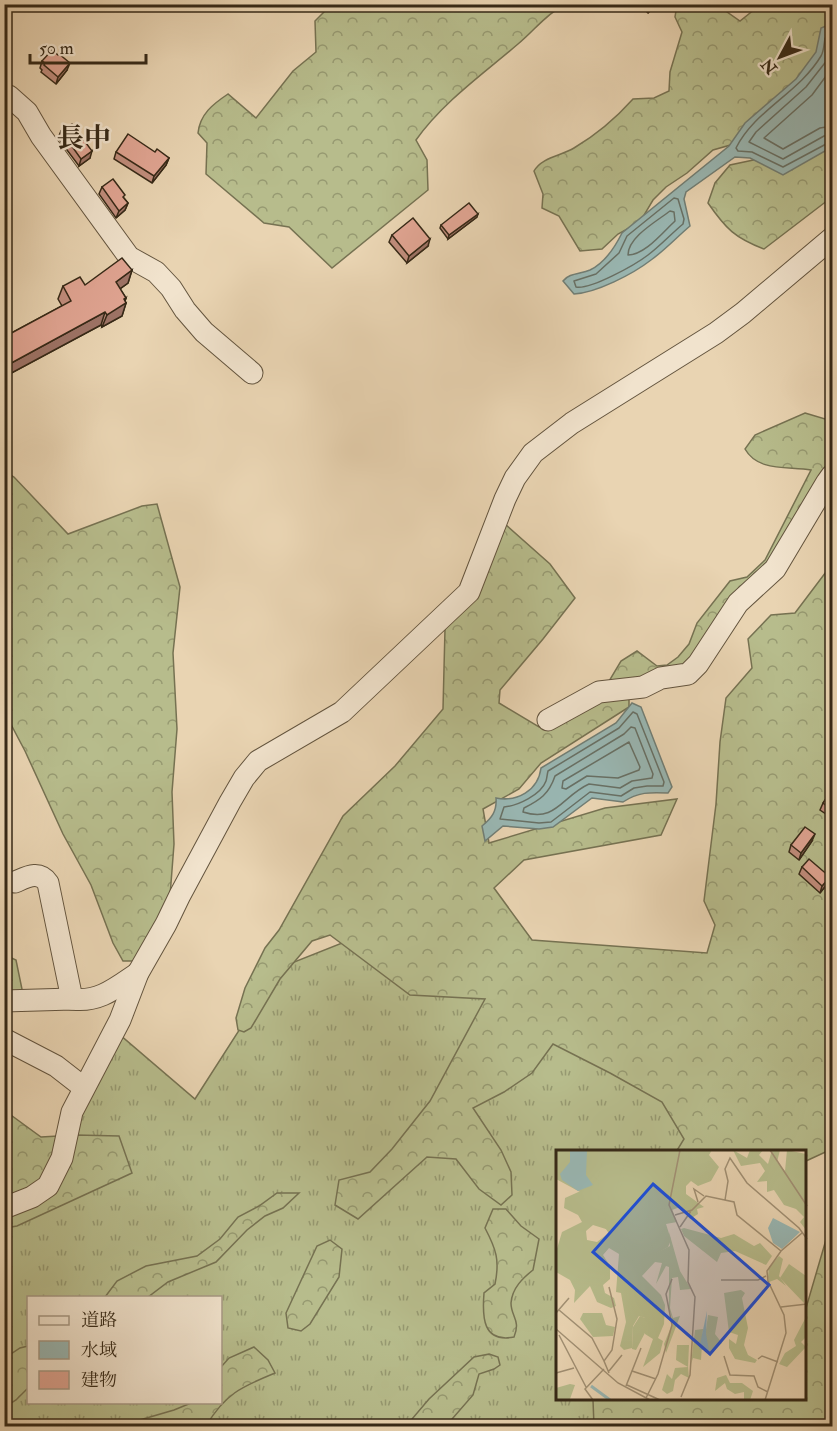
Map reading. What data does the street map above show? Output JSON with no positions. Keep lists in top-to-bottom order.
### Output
{
  "districts": ["長中"],
  "legend": ["道路", "水域", "建物"],
  "scale_bar": "50 m",
  "north": "bottom left"
}
